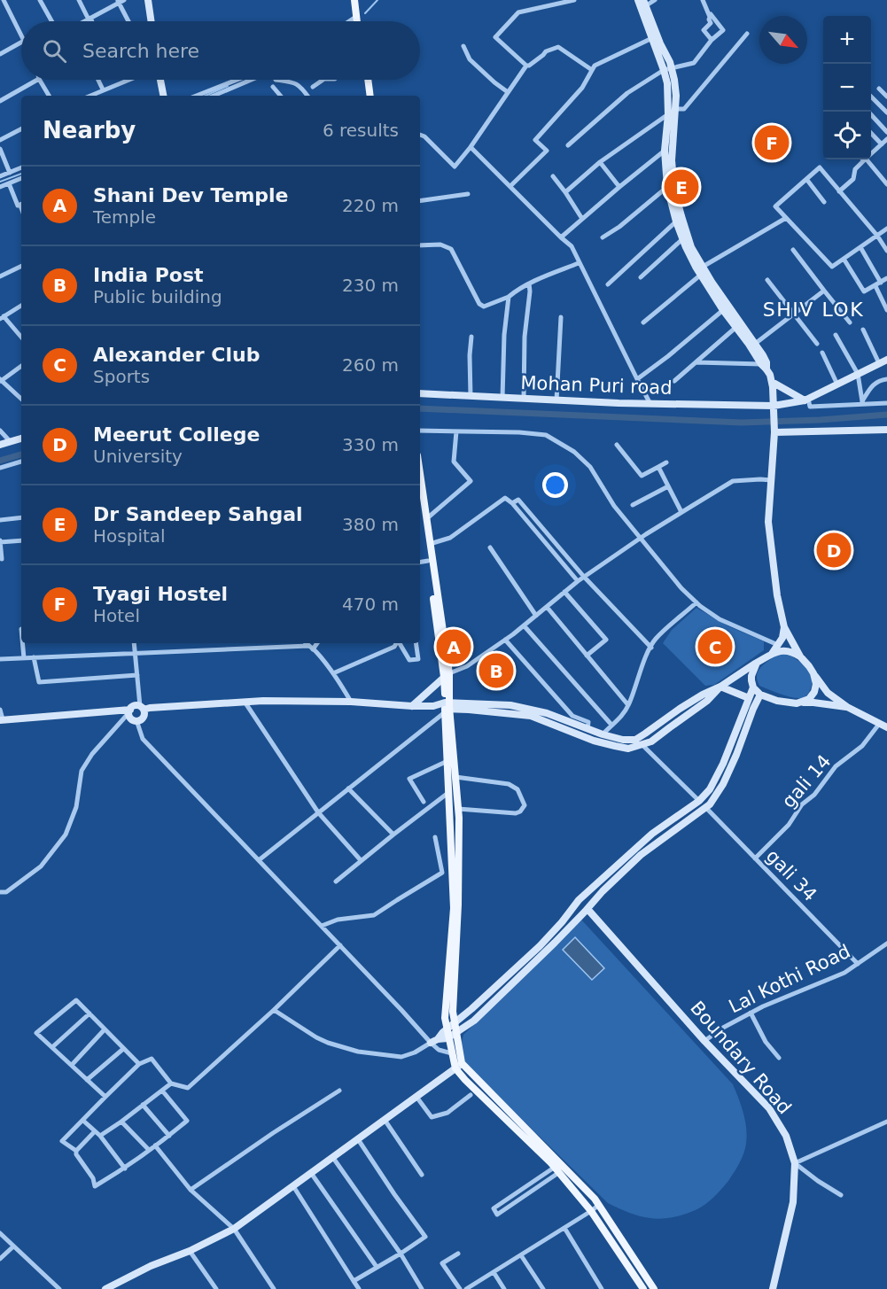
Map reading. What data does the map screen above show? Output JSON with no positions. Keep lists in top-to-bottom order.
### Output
{
  "streets": {
    "street": [
      "Mohan Puri road",
      "gali 14",
      "gali 34",
      "Lal Kothi Road",
      "Boundary Road"
    ]
  },
  "crossings": [
    ["gali 14", "gali 34"],
    ["gali 34", "Lal Kothi Road"],
    ["Lal Kothi Road", "Boundary Road"]
  ],
  "districts": ["SHIV LOK"],
  "north": "bottom right",
  "page": {
    "map_buttons": ["+", "−"],
    "search": "Search here",
    "heading": ["Nearby", "6 results"],
    "pins": [
      "F",
      "E",
      "D",
      "A",
      "C",
      "B"
    ],
    "list": [
      {
        "mark": "A",
        "name": "Shani Dev Temple",
        "note": "Temple",
        "value": "220 m"
      },
      {
        "mark": "B",
        "name": "India Post",
        "note": "Public building",
        "value": "230 m"
      },
      {
        "mark": "C",
        "name": "Alexander Club",
        "note": "Sports",
        "value": "260 m"
      },
      {
        "mark": "D",
        "name": "Meerut College",
        "note": "University",
        "value": "330 m"
      },
      {
        "mark": "E",
        "name": "Dr Sandeep Sahgal",
        "note": "Hospital",
        "value": "380 m"
      },
      {
        "mark": "F",
        "name": "Tyagi Hostel",
        "note": "Hotel",
        "value": "470 m"
      }
    ]
  }
}
